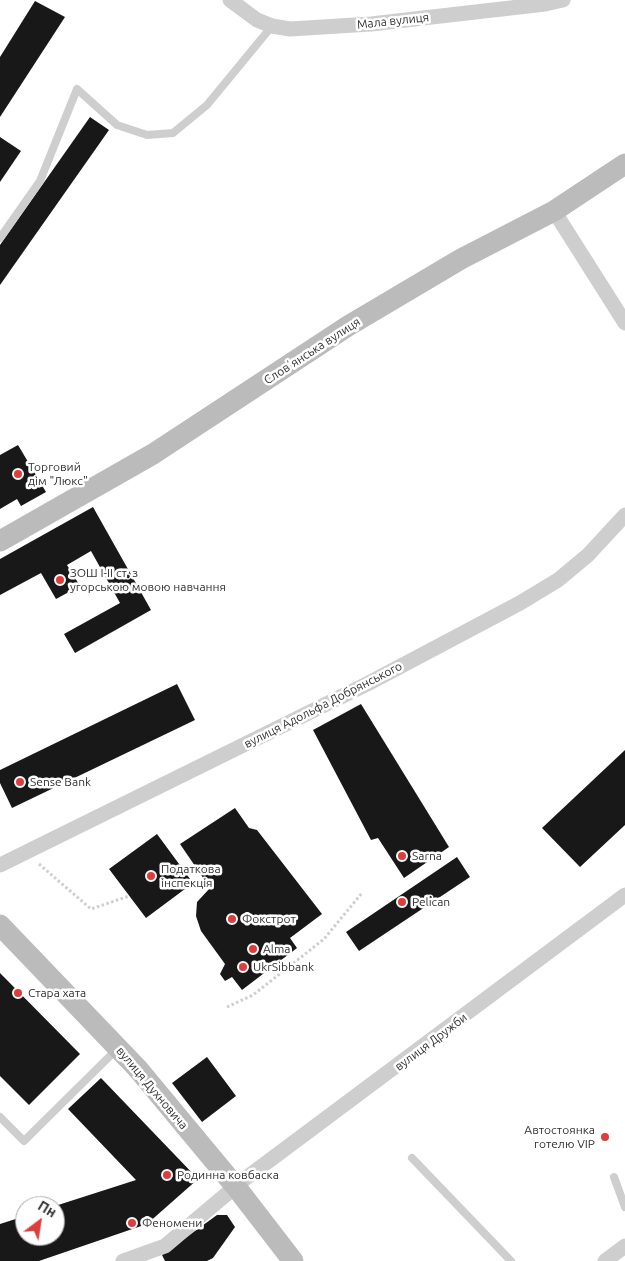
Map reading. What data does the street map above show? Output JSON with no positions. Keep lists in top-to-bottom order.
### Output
{
  "streets": {
    "street": [
      "Мала вулиця",
      "Словʼянська вулиця",
      "вулиця Адольфа Добрянського",
      "вулиця Дружби",
      "вулиця Духновича"
    ]
  },
  "crossings": [
    ["вулиця Дружби", "вулиця Духновича"]
  ],
  "places": [
    "Торговий дім \"Люкс\"",
    "ЗОШ І-ІІ ст. з угорською мовою навчання",
    "Sense Bank",
    "Sarna",
    "Податкова інспекція",
    "Pelican",
    "Фокстрот",
    "Alma",
    "UkrSibbank",
    "Стара хата",
    "Автостоянка готелю VIP",
    "Родинна ковбаска",
    "Феномени"
  ],
  "north": "top right"
}
